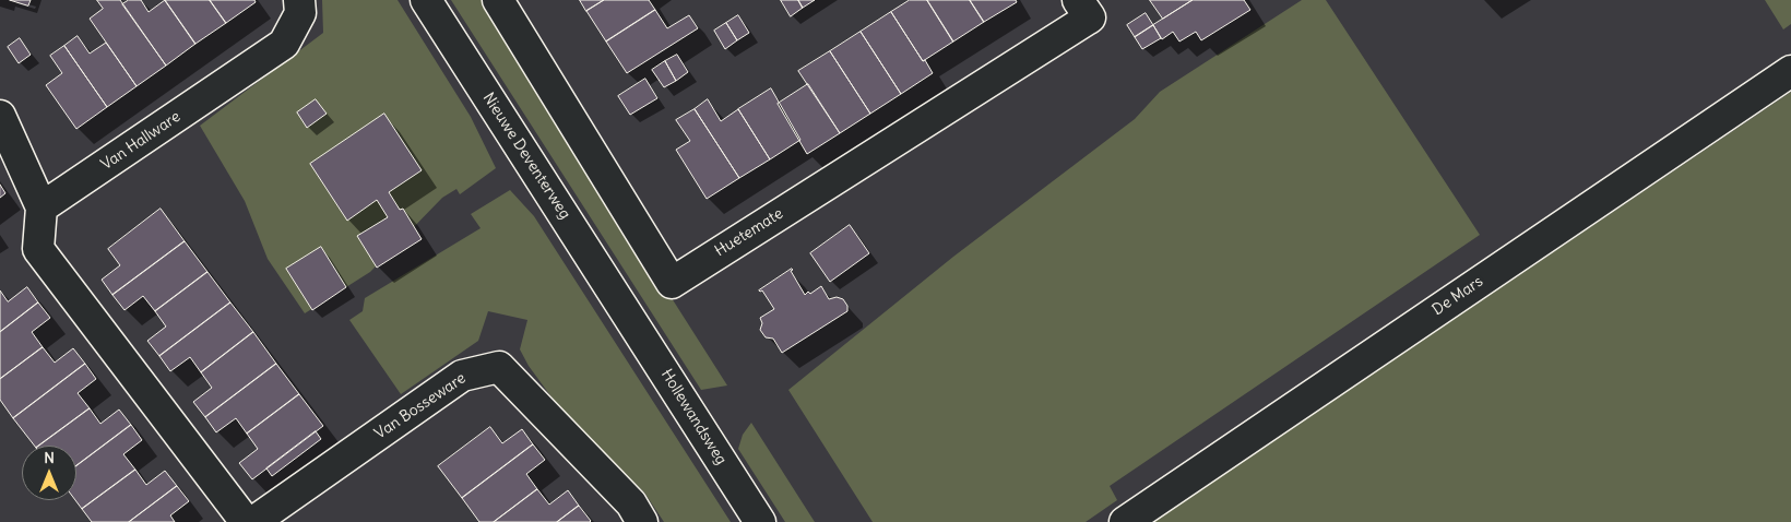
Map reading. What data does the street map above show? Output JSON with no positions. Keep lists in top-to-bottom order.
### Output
{
  "streets": {
    "street": [
      "Van Hallware",
      "Nieuwe Deventerweg",
      "Huetemate",
      "De Mars",
      "Van Bosseware",
      "Hollewandsweg"
    ]
  },
  "crossings": [
    ["Nieuwe Deventerweg", "Hollewandsweg"]
  ],
  "north": "top"
}
